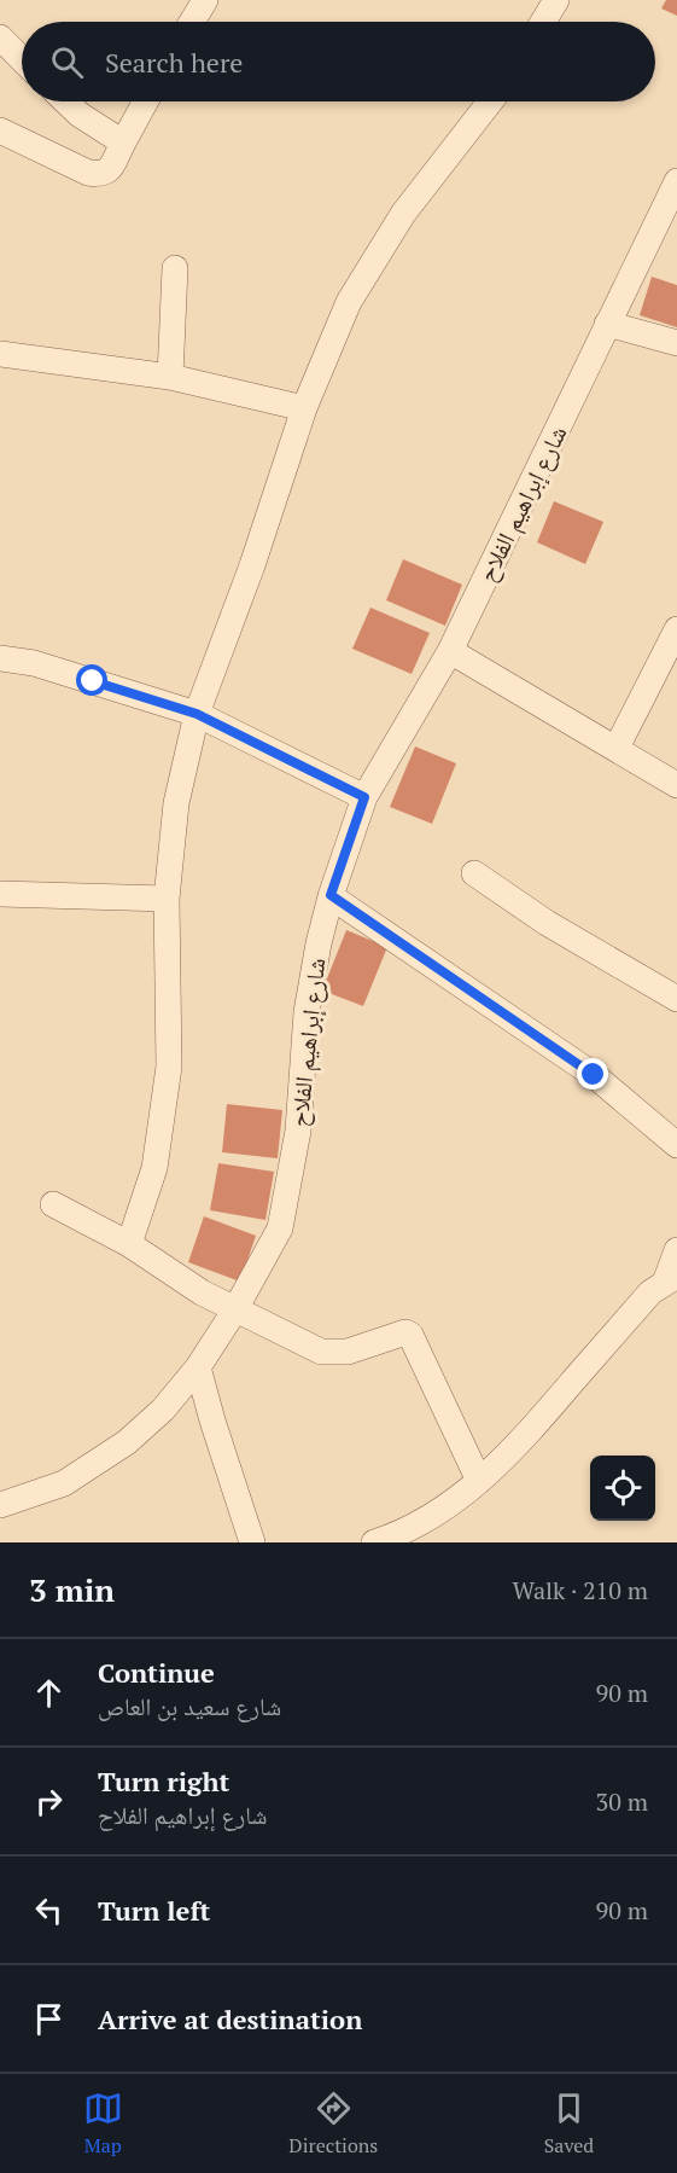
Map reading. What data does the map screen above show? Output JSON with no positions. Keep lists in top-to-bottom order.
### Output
{
  "streets": {
    "street": ["شارع إبراهيم الفلاح"]
  },
  "page": {
    "search": "Search here",
    "heading": ["3 min", "Walk · 210 m"],
    "list": [
      ["Continue", "شارع سعيد بن العاص", "90 m"],
      ["Turn right", "شارع إبراهيم الفلاح", "30 m"],
      ["Turn left", "90 m"],
      "Arrive at destination"
    ],
    "nav": ["Map", "Directions", "Saved"]
  }
}
